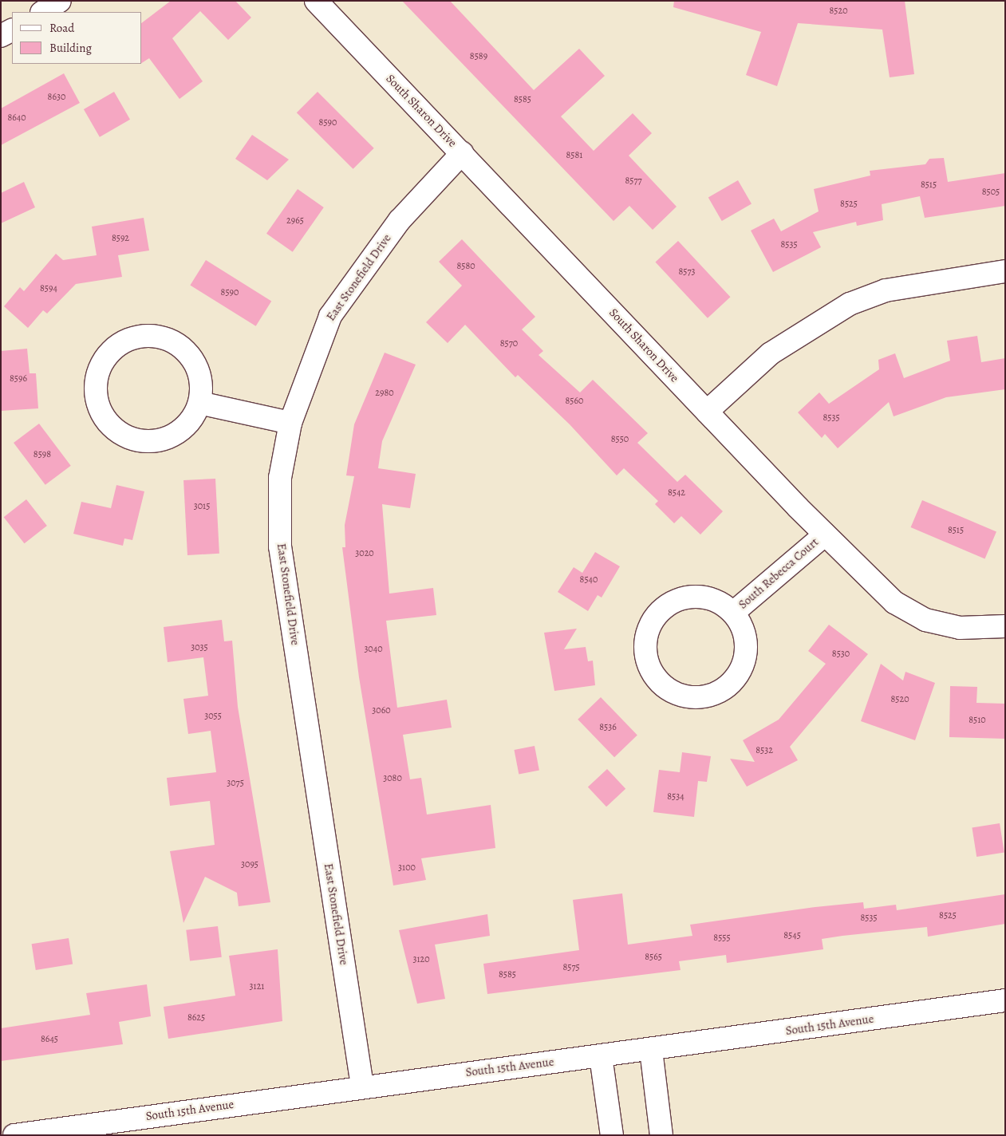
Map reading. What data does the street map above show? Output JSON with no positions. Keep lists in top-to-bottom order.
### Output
{
  "streets": {
    "street": [
      "South Sharon Drive",
      "East Stonefield Drive",
      "South Rebecca Court",
      "South 15th Avenue"
    ]
  },
  "crossings": [
    ["South Sharon Drive", "East Stonefield Drive"],
    ["South Sharon Drive", "South Rebecca Court"],
    ["East Stonefield Drive", "South 15th Avenue"]
  ],
  "house_numbers": [
    "8520",
    "8589",
    "8630",
    "8585",
    "8640",
    "8590",
    "8581",
    "8577",
    "8515",
    "8505",
    "8525",
    "2965",
    "8592",
    "8535",
    "8580",
    "8573",
    "8594",
    "8590",
    "8570",
    "8596",
    "2980",
    "8560",
    "8535",
    "8550",
    "8598",
    "8542",
    "3015",
    "8515",
    "3020",
    "8540",
    "3035",
    "3040",
    "8530",
    "8520",
    "3060",
    "3055",
    "8510",
    "8536",
    "8532",
    "3080",
    "3075",
    "8534",
    "3095",
    "3100",
    "8525",
    "8535",
    "8545",
    "8555",
    "8565",
    "3120",
    "8575",
    "8585",
    "3121",
    "8625",
    "8645"
  ],
  "legend": ["Road", "Building"]
}
